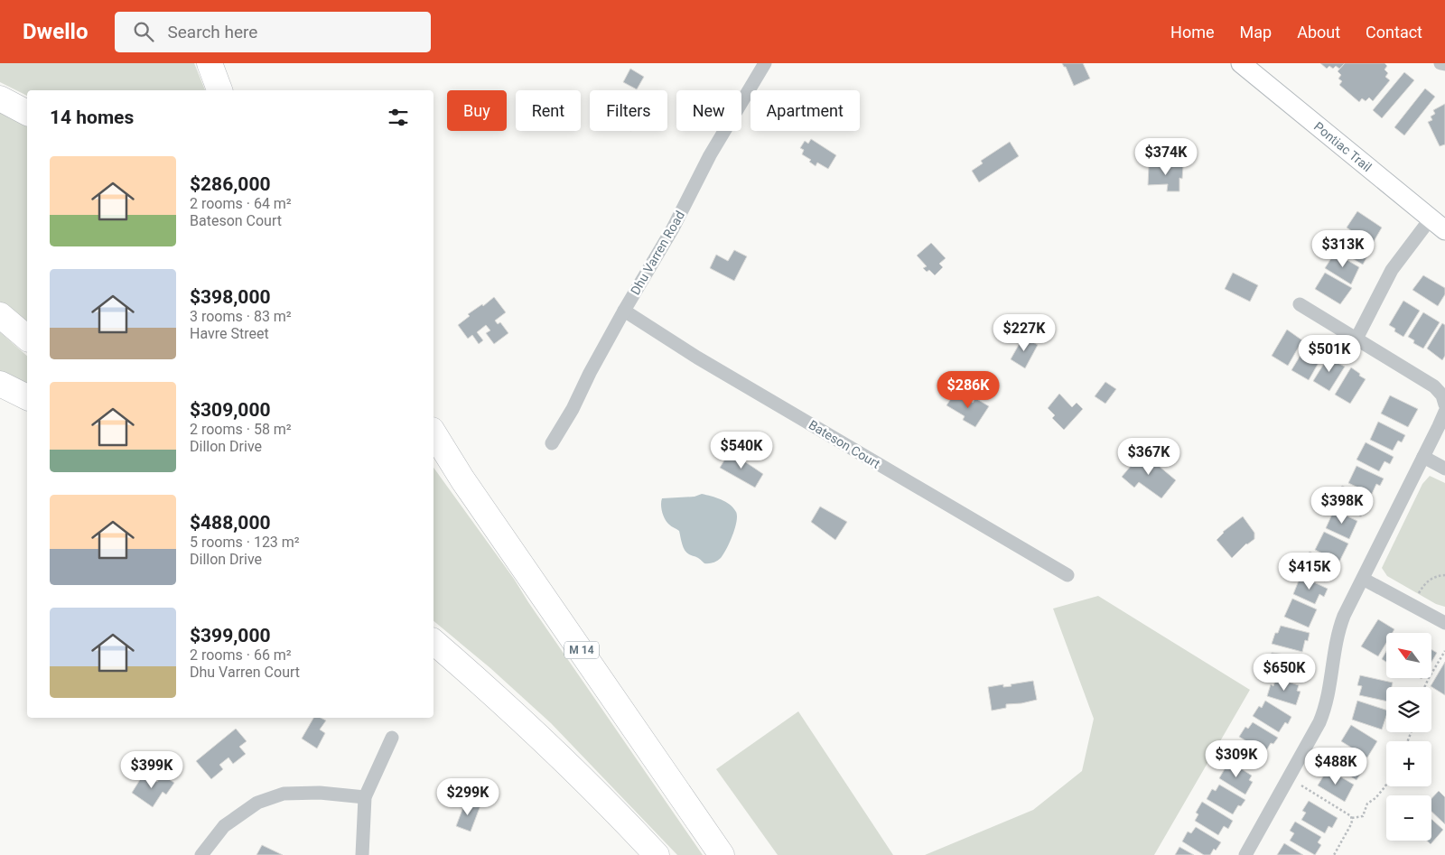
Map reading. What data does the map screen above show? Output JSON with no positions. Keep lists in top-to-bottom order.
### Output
{
  "streets": {
    "highway": ["M 14"],
    "main road": ["Pontiac Trail"],
    "street": ["Dhu Varren Road", "Bateson Court"]
  },
  "crossings": [
    ["Dhu Varren Road", "Bateson Court"]
  ],
  "north": "top left",
  "page": {
    "header": "Dwello",
    "search": "Search here",
    "nav": [
      "Home",
      "Map",
      "About",
      "Contact"
    ],
    "chip": [
      "Buy",
      "Rent",
      "Filters",
      "New",
      "Apartment"
    ],
    "heading": "14 homes",
    "price": [
      "$374K",
      "$313K",
      "$227K",
      "$501K",
      "$286K",
      "$540K",
      "$367K",
      "$398K",
      "$415K",
      "$650K",
      "$309K",
      "$488K",
      "$399K",
      "$299K"
    ],
    "list": [
      {
        "name": "$286,000",
        "note": "2 rooms · 64 m² · Bateson Court"
      },
      {
        "name": "$398,000",
        "note": "3 rooms · 83 m² · Havre Street"
      },
      {
        "name": "$309,000",
        "note": "2 rooms · 58 m² · Dillon Drive"
      },
      {
        "name": "$488,000",
        "note": "5 rooms · 123 m² · Dillon Drive"
      },
      {
        "name": "$399,000",
        "note": "2 rooms · 66 m² · Dhu Varren Court"
      }
    ],
    "map_buttons": ["+", "−"]
  }
}
